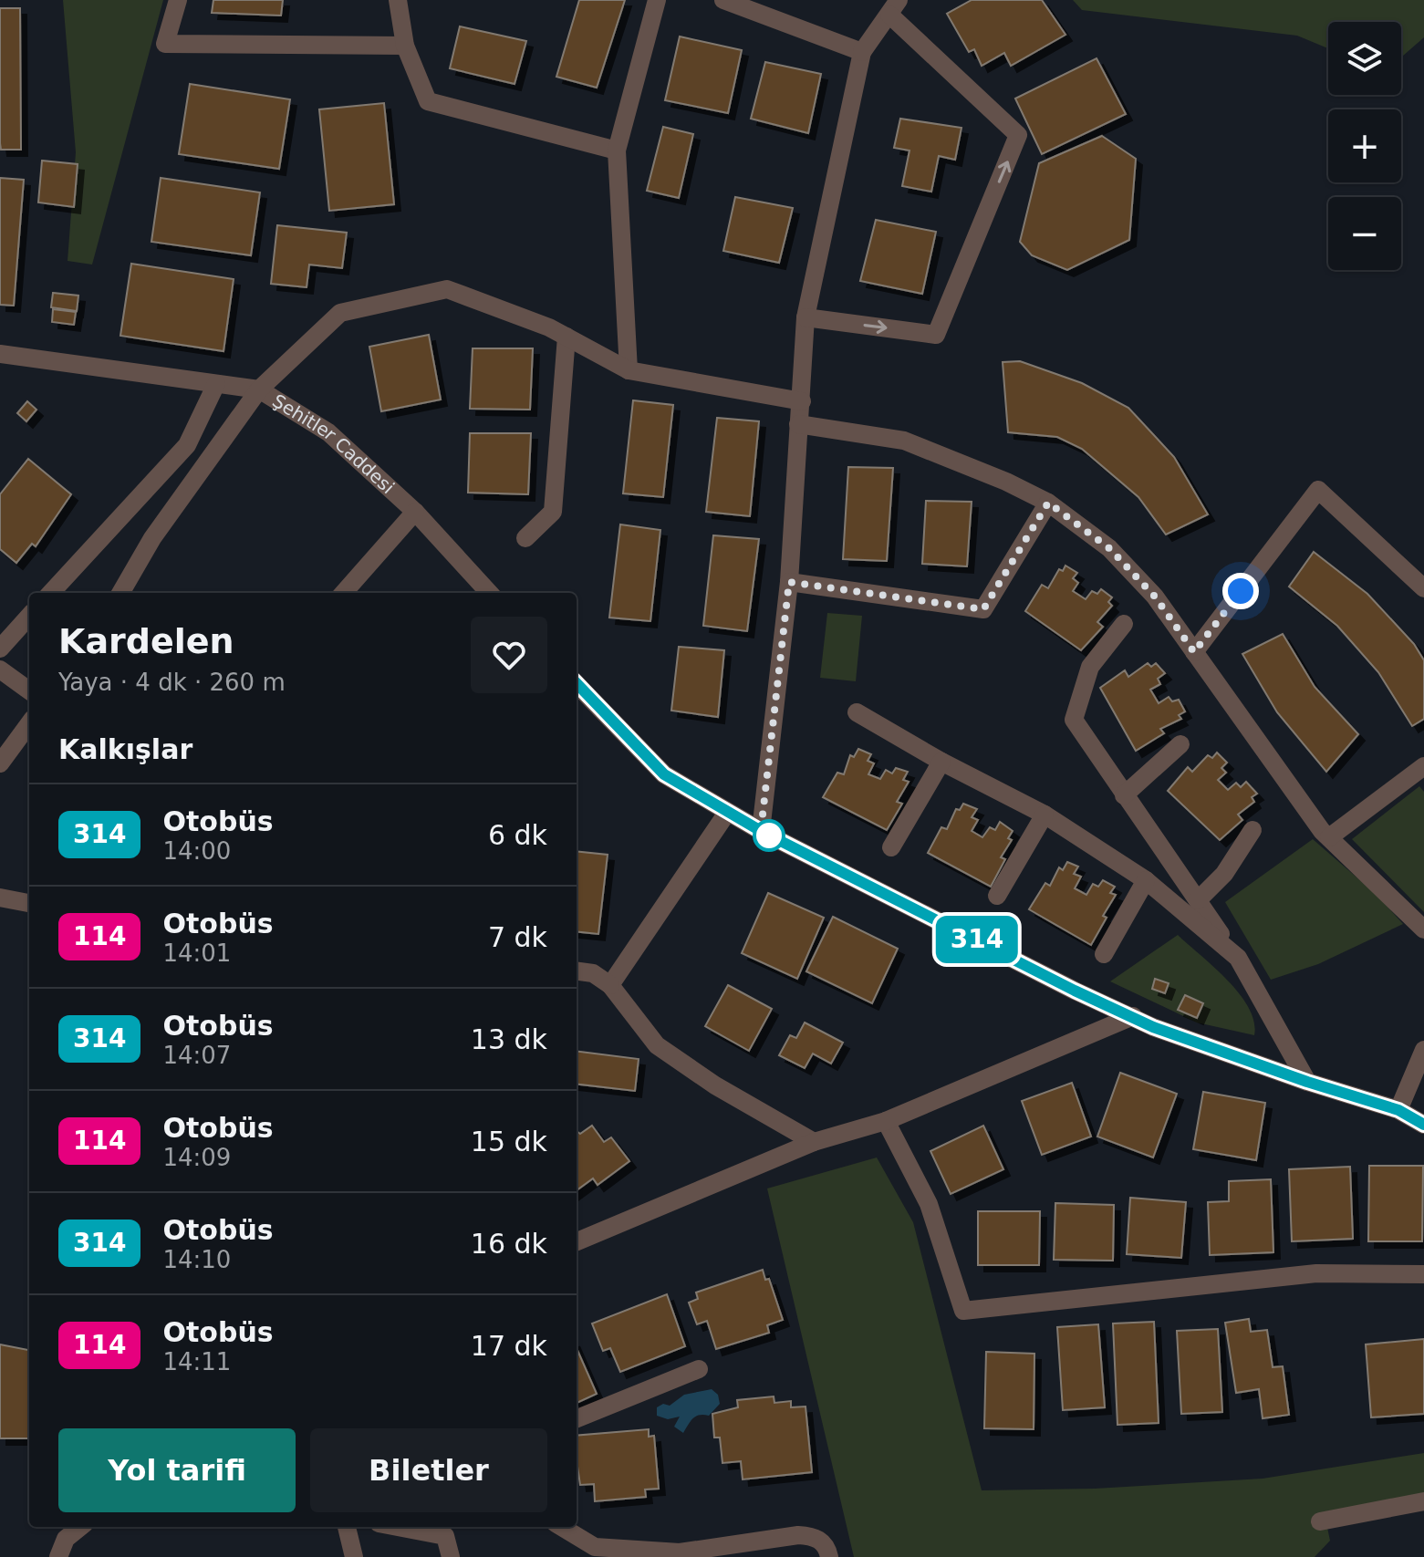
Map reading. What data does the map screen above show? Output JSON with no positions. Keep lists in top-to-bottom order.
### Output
{
  "streets": {
    "street": ["Şehitler Caddesi"]
  },
  "lines": ["bus line 314"],
  "page": {
    "on_map": "314",
    "map_buttons": ["+", "−"],
    "heading": [
      ["Kardelen", "Yaya · 4 dk · 260 m"],
      "Kalkışlar"
    ],
    "list": [
      {
        "mark": "314",
        "name": "Otobüs",
        "note": "14:00",
        "value": "6 dk"
      },
      {
        "mark": "114",
        "name": "Otobüs",
        "note": "14:01",
        "value": "7 dk"
      },
      {
        "mark": "314",
        "name": "Otobüs",
        "note": "14:07",
        "value": "13 dk"
      },
      {
        "mark": "114",
        "name": "Otobüs",
        "note": "14:09",
        "value": "15 dk"
      },
      {
        "mark": "314",
        "name": "Otobüs",
        "note": "14:10",
        "value": "16 dk"
      },
      {
        "mark": "114",
        "name": "Otobüs",
        "note": "14:11",
        "value": "17 dk"
      }
    ],
    "buttons": ["Yol tarifi", "Biletler"]
  }
}
